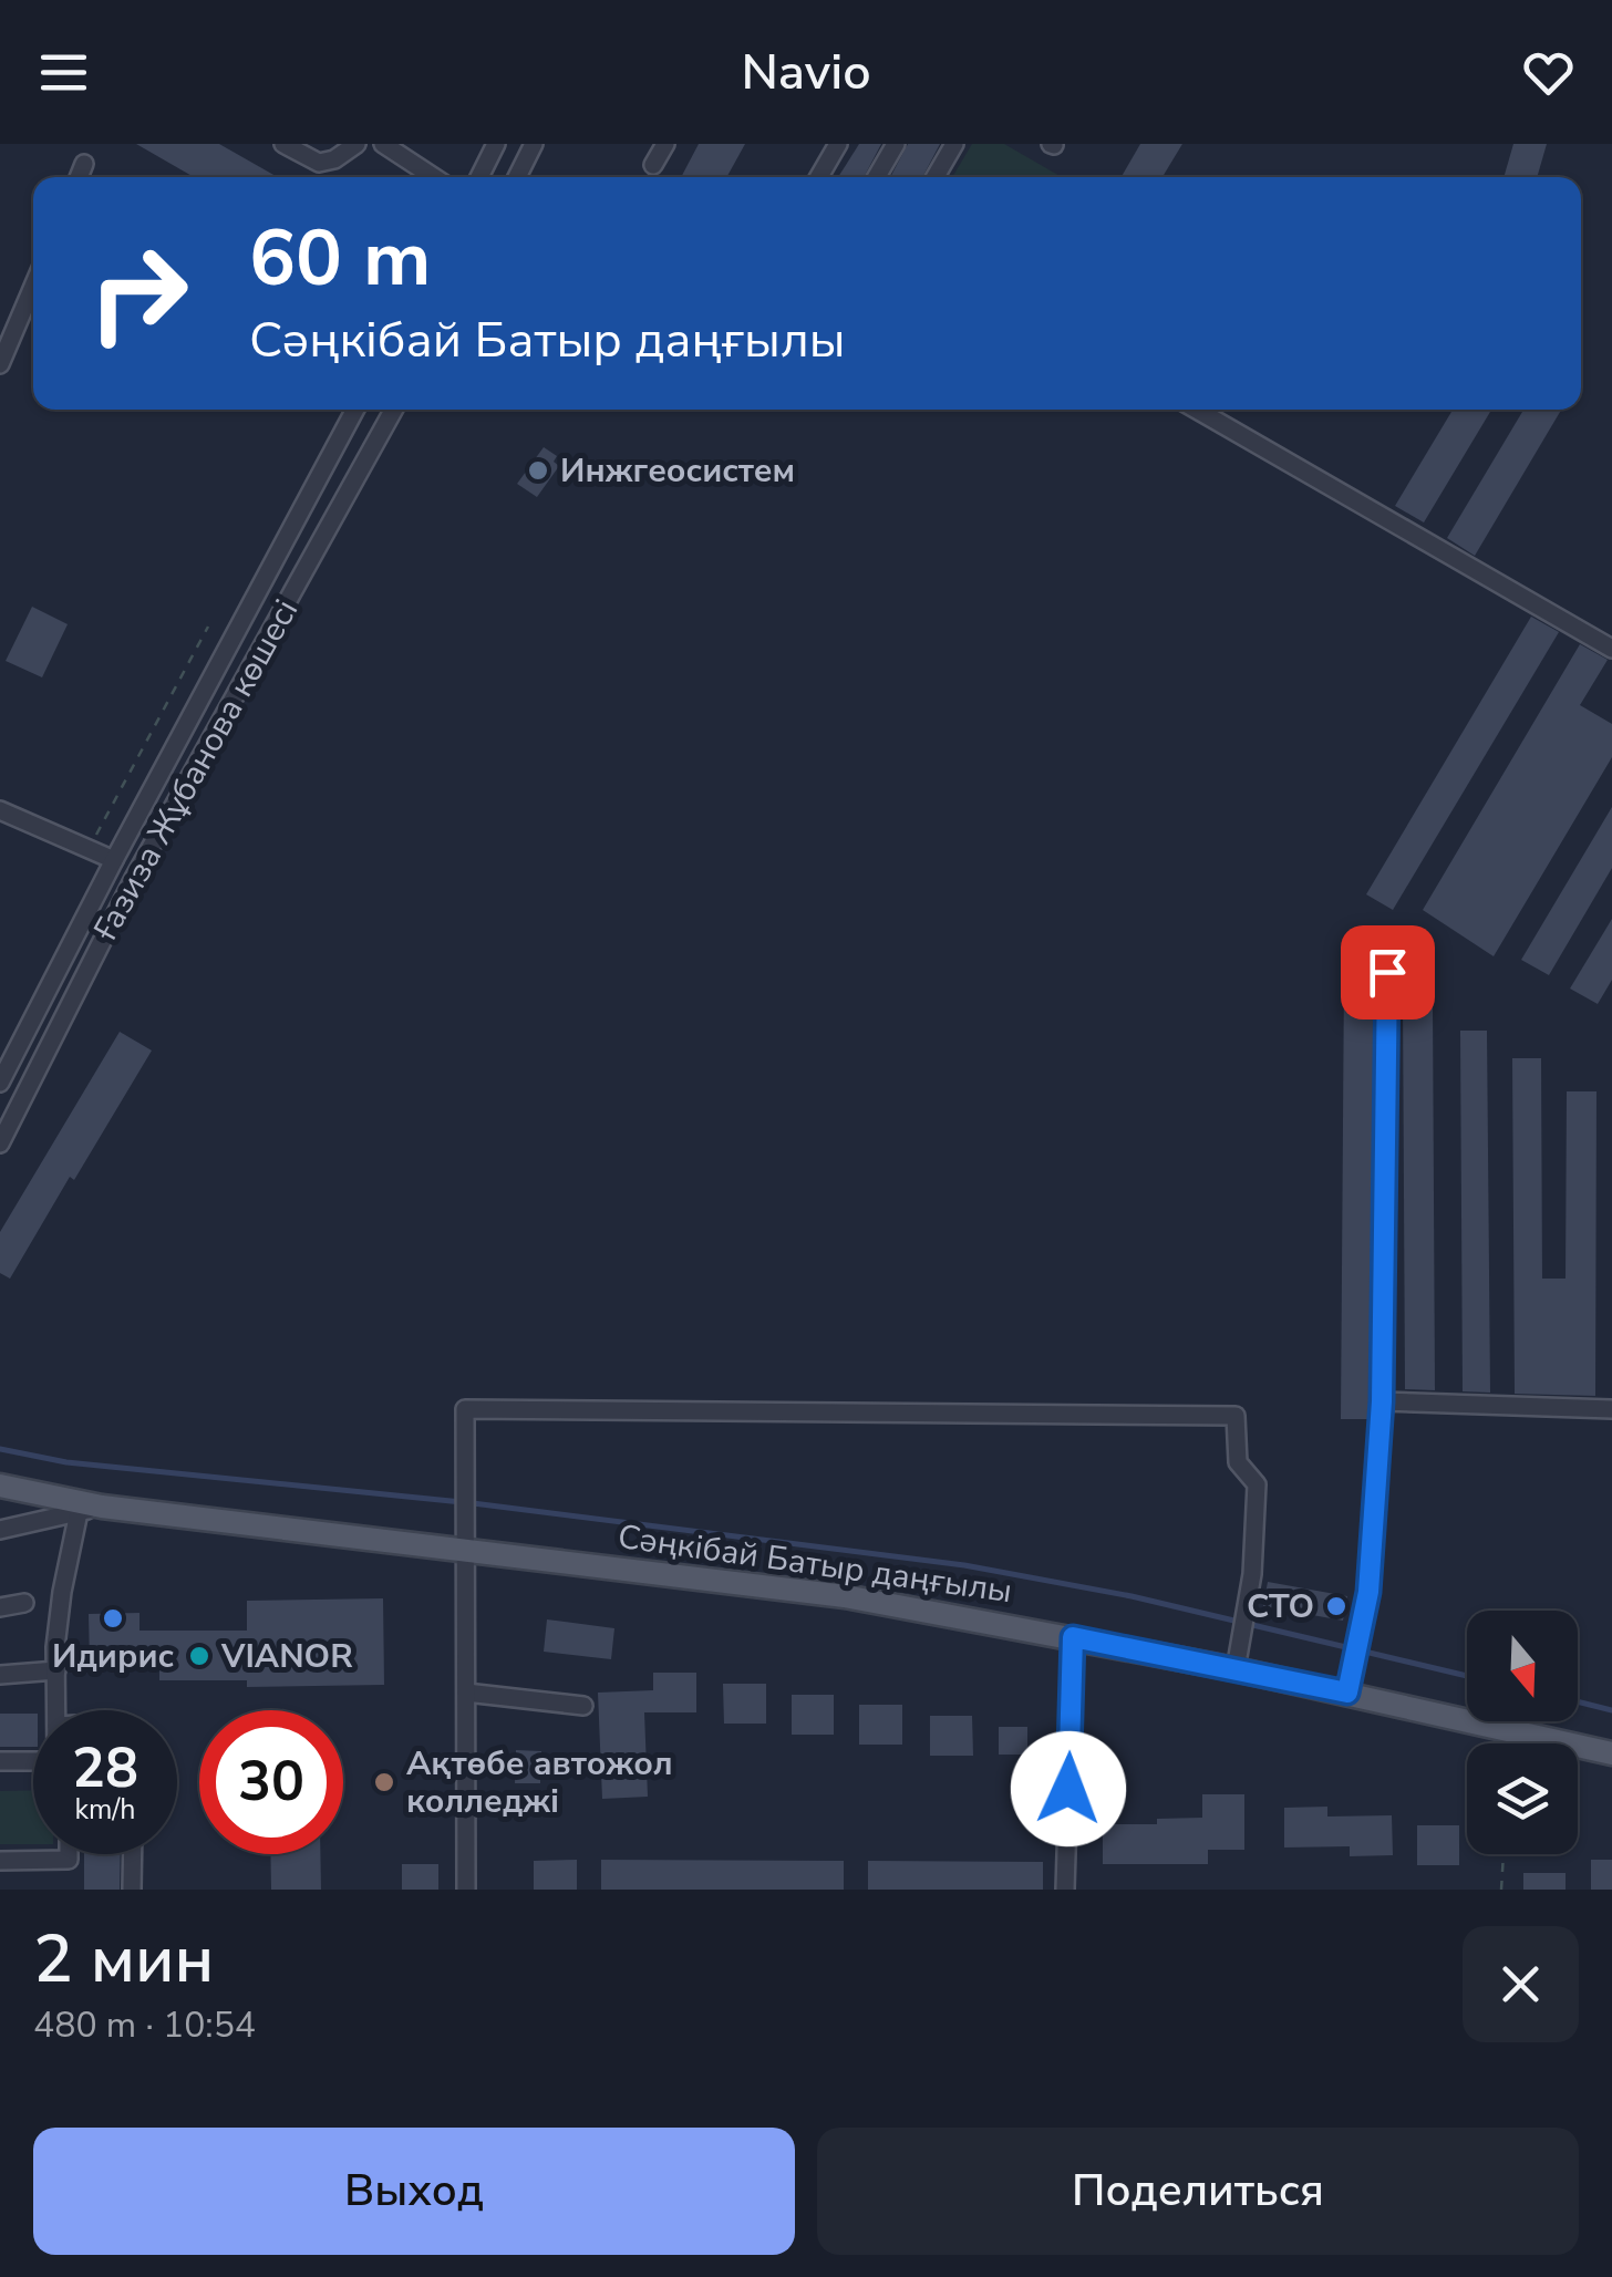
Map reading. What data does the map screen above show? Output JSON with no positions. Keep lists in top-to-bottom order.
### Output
{
  "streets": {
    "main road": ["Сәңкібай Батыр даңғылы"],
    "street": ["Ғазиза Жұбанова көшесі"]
  },
  "places": [
    "Инжгеосистем",
    "СТО",
    "Идирис",
    "VIANOR",
    "Ақтөбе автожол колледжі"
  ],
  "north": "bottom",
  "page": {
    "header": "Navio",
    "turn": ["60 m", "Сәңкібай Батыр даңғылы"],
    "speed": "28 km/h",
    "limit": "30",
    "heading": ["2 мин", "480 m · 10:54"],
    "buttons": ["Выход", "Поделиться"]
  }
}
